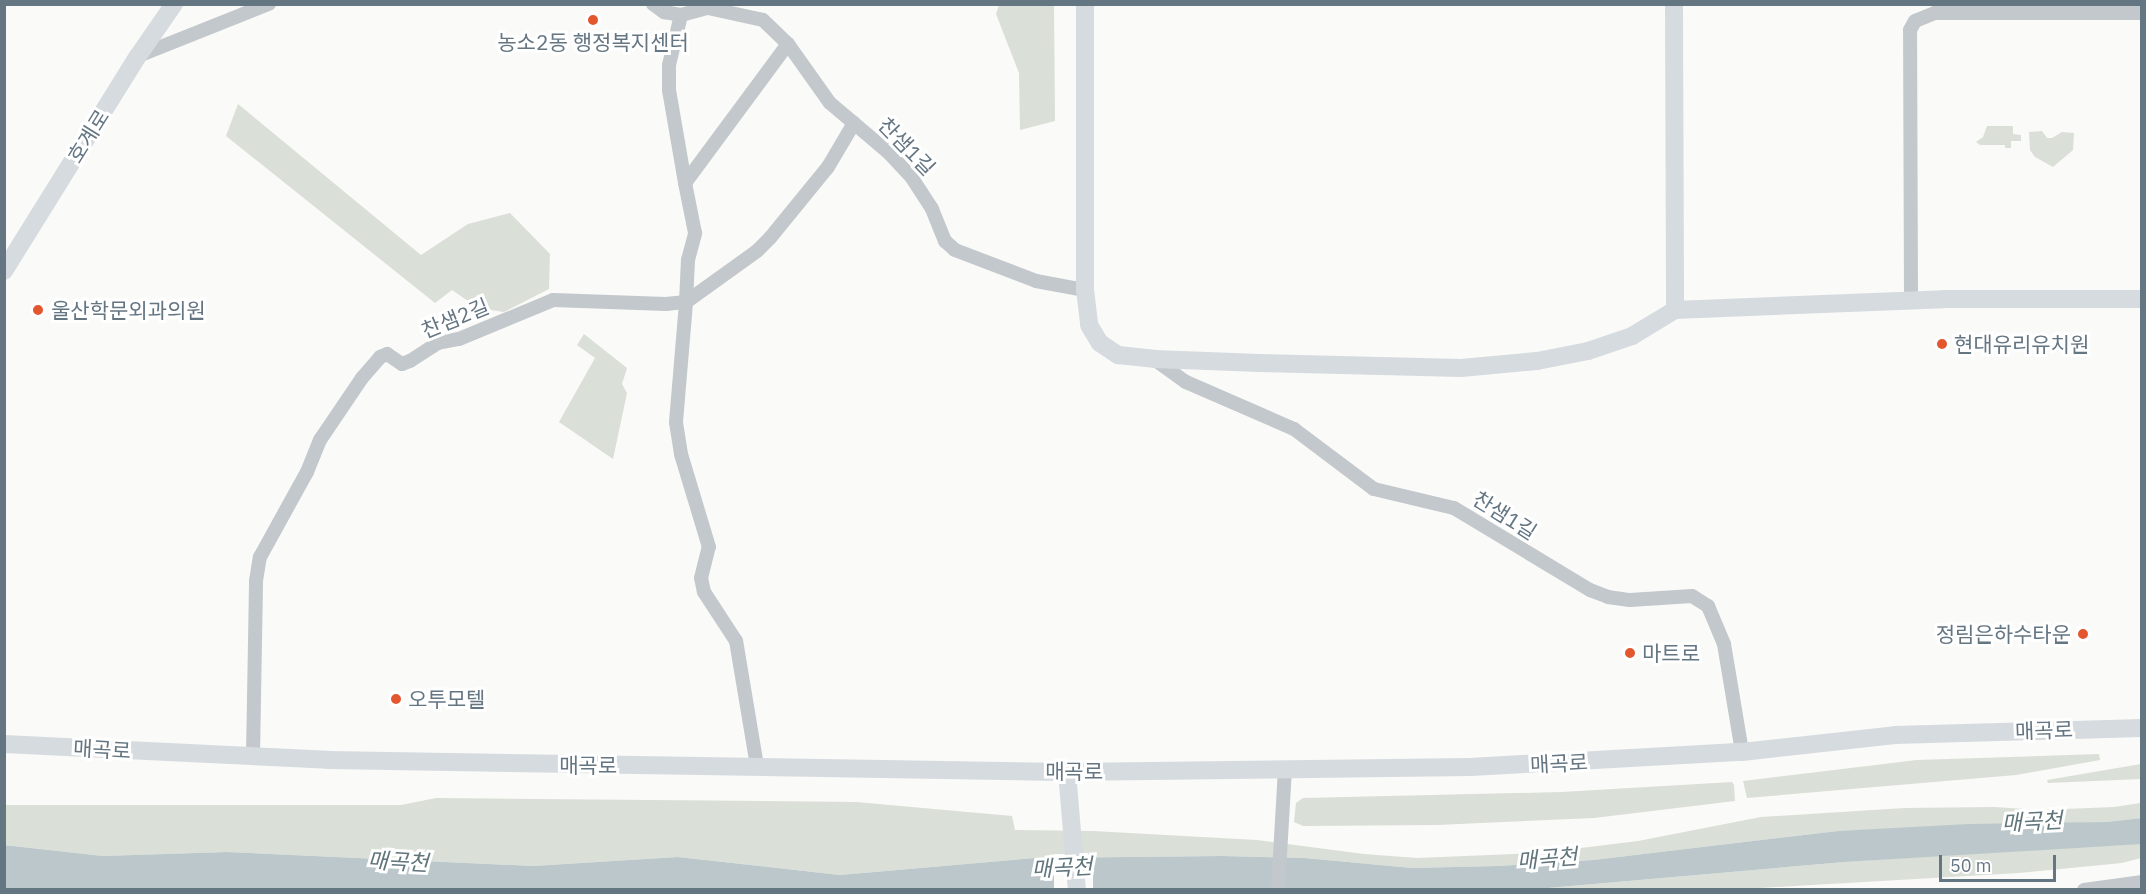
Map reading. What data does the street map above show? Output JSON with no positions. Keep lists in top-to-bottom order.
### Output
{
  "streets": {
    "street": [
      "호계로",
      "찬샘1길",
      "찬샘2길",
      "매곡로"
    ]
  },
  "crossings": [
    ["찬샘1길", "매곡로"],
    ["찬샘2길", "매곡로"]
  ],
  "water": ["매곡천"],
  "places": [
    "농소2동 행정복지센터",
    "울산학문외과의원",
    "현대유리유치원",
    "정림은하수타운",
    "마트로",
    "오투모텔"
  ],
  "scale_bar": "50 m"
}
